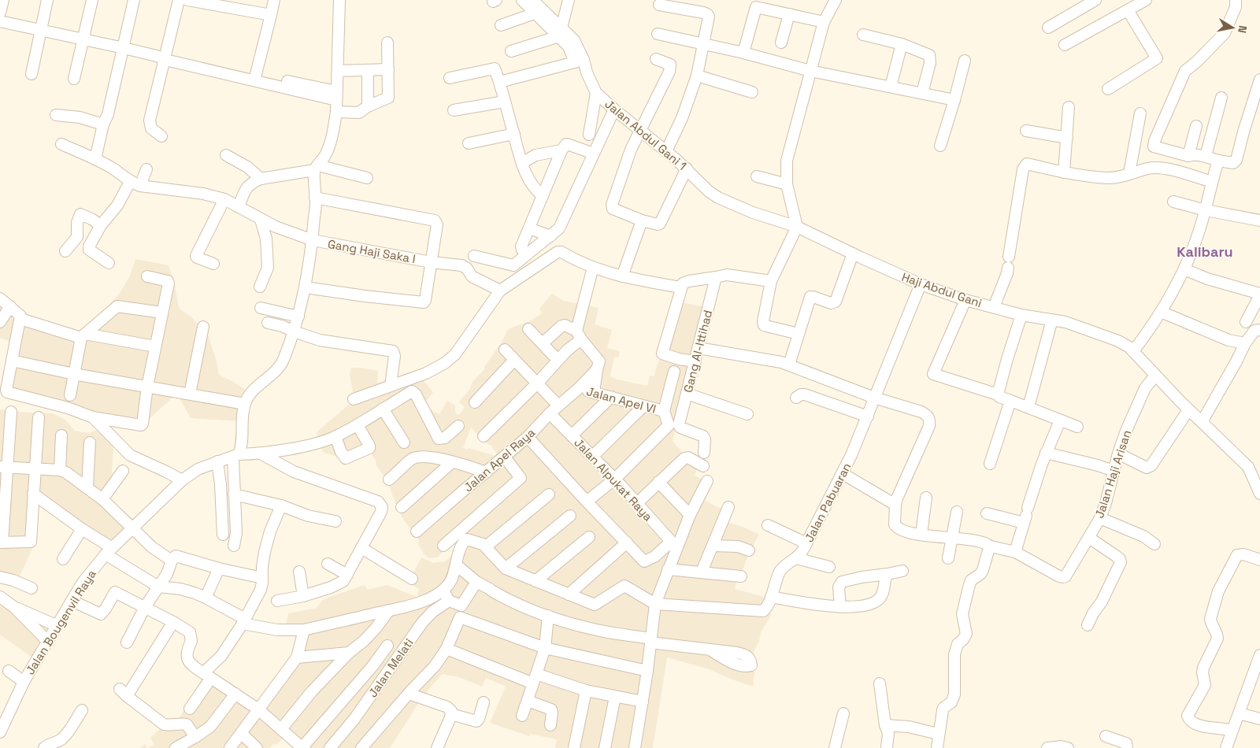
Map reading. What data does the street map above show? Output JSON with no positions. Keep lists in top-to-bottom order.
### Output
{
  "streets": {
    "street": [
      "Jalan Abdul Gani 1",
      "Gang Haji Saka I",
      "Haji Abdul Gani",
      "Gang Al-Ittihad",
      "Jalan Apel VI",
      "Jalan Apel Raya",
      "Jalan Haji Arisan",
      "Jalan Alpukat Raya",
      "Jalan Pabuaran",
      "Jalan Bougenvil Raya",
      "Jalan Melati"
    ]
  },
  "crossings": [
    ["Jalan Abdul Gani 1", "Haji Abdul Gani"],
    ["Haji Abdul Gani", "Jalan Haji Arisan"],
    ["Haji Abdul Gani", "Jalan Pabuaran"],
    ["Jalan Apel VI", "Jalan Apel Raya"],
    ["Jalan Apel Raya", "Jalan Alpukat Raya"]
  ],
  "districts": ["Kalibaru"],
  "north": "right"
}
